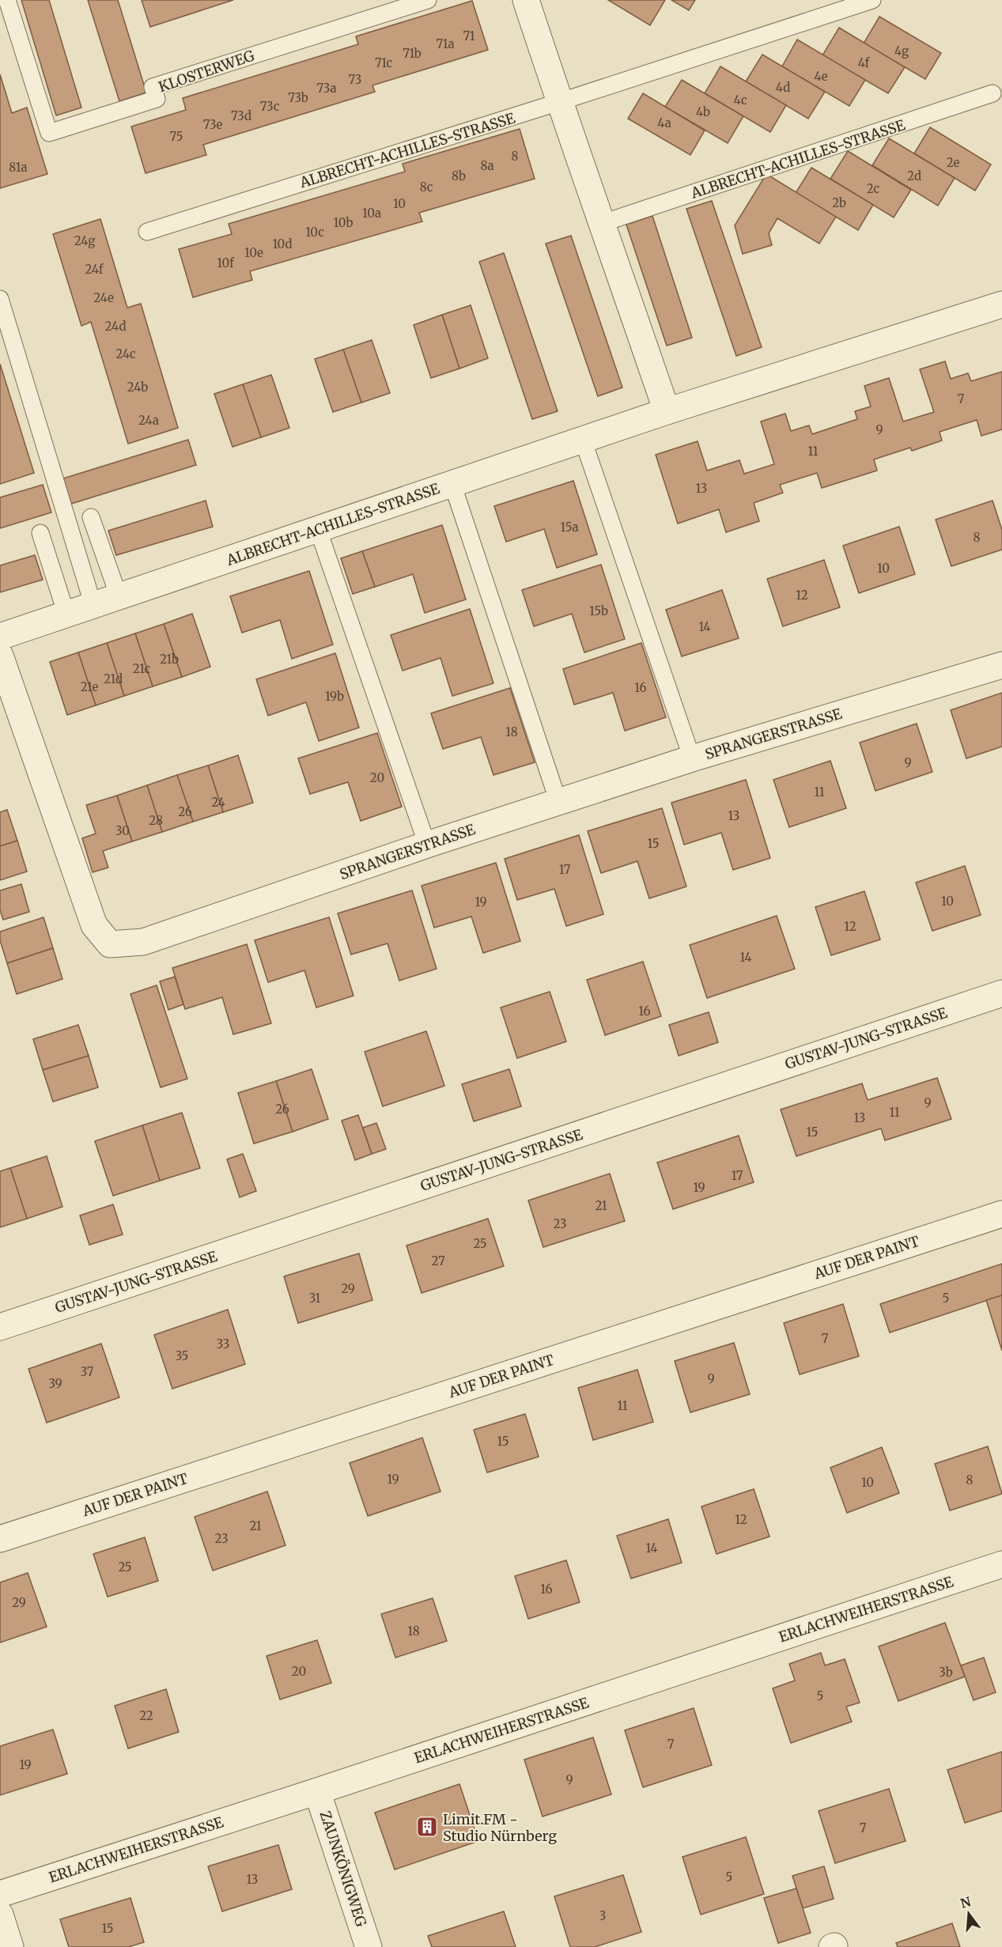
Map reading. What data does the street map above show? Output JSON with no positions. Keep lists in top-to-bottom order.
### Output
{
  "streets": {
    "street": [
      "ALBRECHT-ACHILLES-STRASSE",
      "SPRANGERSTRASSE",
      "GUSTAV-JUNG-STRASSE",
      "AUF DER PAINT",
      "ERLACHWEIHERSTRASSE",
      "ZAUNKÖNIGWEG"
    ],
    "lane": ["KLOSTERWEG"]
  },
  "crossings": [
    ["ERLACHWEIHERSTRASSE", "ZAUNKÖNIGWEG"]
  ],
  "places": {
    "building": ["Limit.FM - Studio Nürnberg"]
  },
  "house_numbers": [
    "71",
    "71a",
    "4g",
    "71b",
    "71c",
    "4f",
    "4e",
    "73",
    "4d",
    "73a",
    "73b",
    "4c",
    "73c",
    "4b",
    "73d",
    "4a",
    "73e",
    "75",
    "8",
    "2e",
    "8a",
    "81a",
    "8b",
    "2d",
    "8c",
    "2c",
    "2b",
    "10",
    "10a",
    "10b",
    "10c",
    "24g",
    "10d",
    "10e",
    "10f",
    "24f",
    "24e",
    "24d",
    "24c",
    "24b",
    "7",
    "24a",
    "9",
    "11",
    "13",
    "15a",
    "8",
    "10",
    "12",
    "15b",
    "14",
    "21b",
    "21c",
    "21d",
    "21e",
    "16",
    "19b",
    "18",
    "9",
    "20",
    "11",
    "24",
    "26",
    "13",
    "28",
    "30",
    "15",
    "17",
    "10",
    "19",
    "12",
    "14",
    "16",
    "9",
    "26",
    "11",
    "13",
    "15",
    "17",
    "19",
    "21",
    "23",
    "25",
    "27",
    "29",
    "31",
    "5",
    "7",
    "33",
    "35",
    "37",
    "9",
    "39",
    "11",
    "15",
    "19",
    "8",
    "10",
    "12",
    "21",
    "23",
    "14",
    "25",
    "16",
    "29",
    "18",
    "20",
    "3b",
    "5",
    "22",
    "7",
    "19",
    "9",
    "7",
    "5",
    "13",
    "3",
    "15"
  ],
  "north": "top"
}
